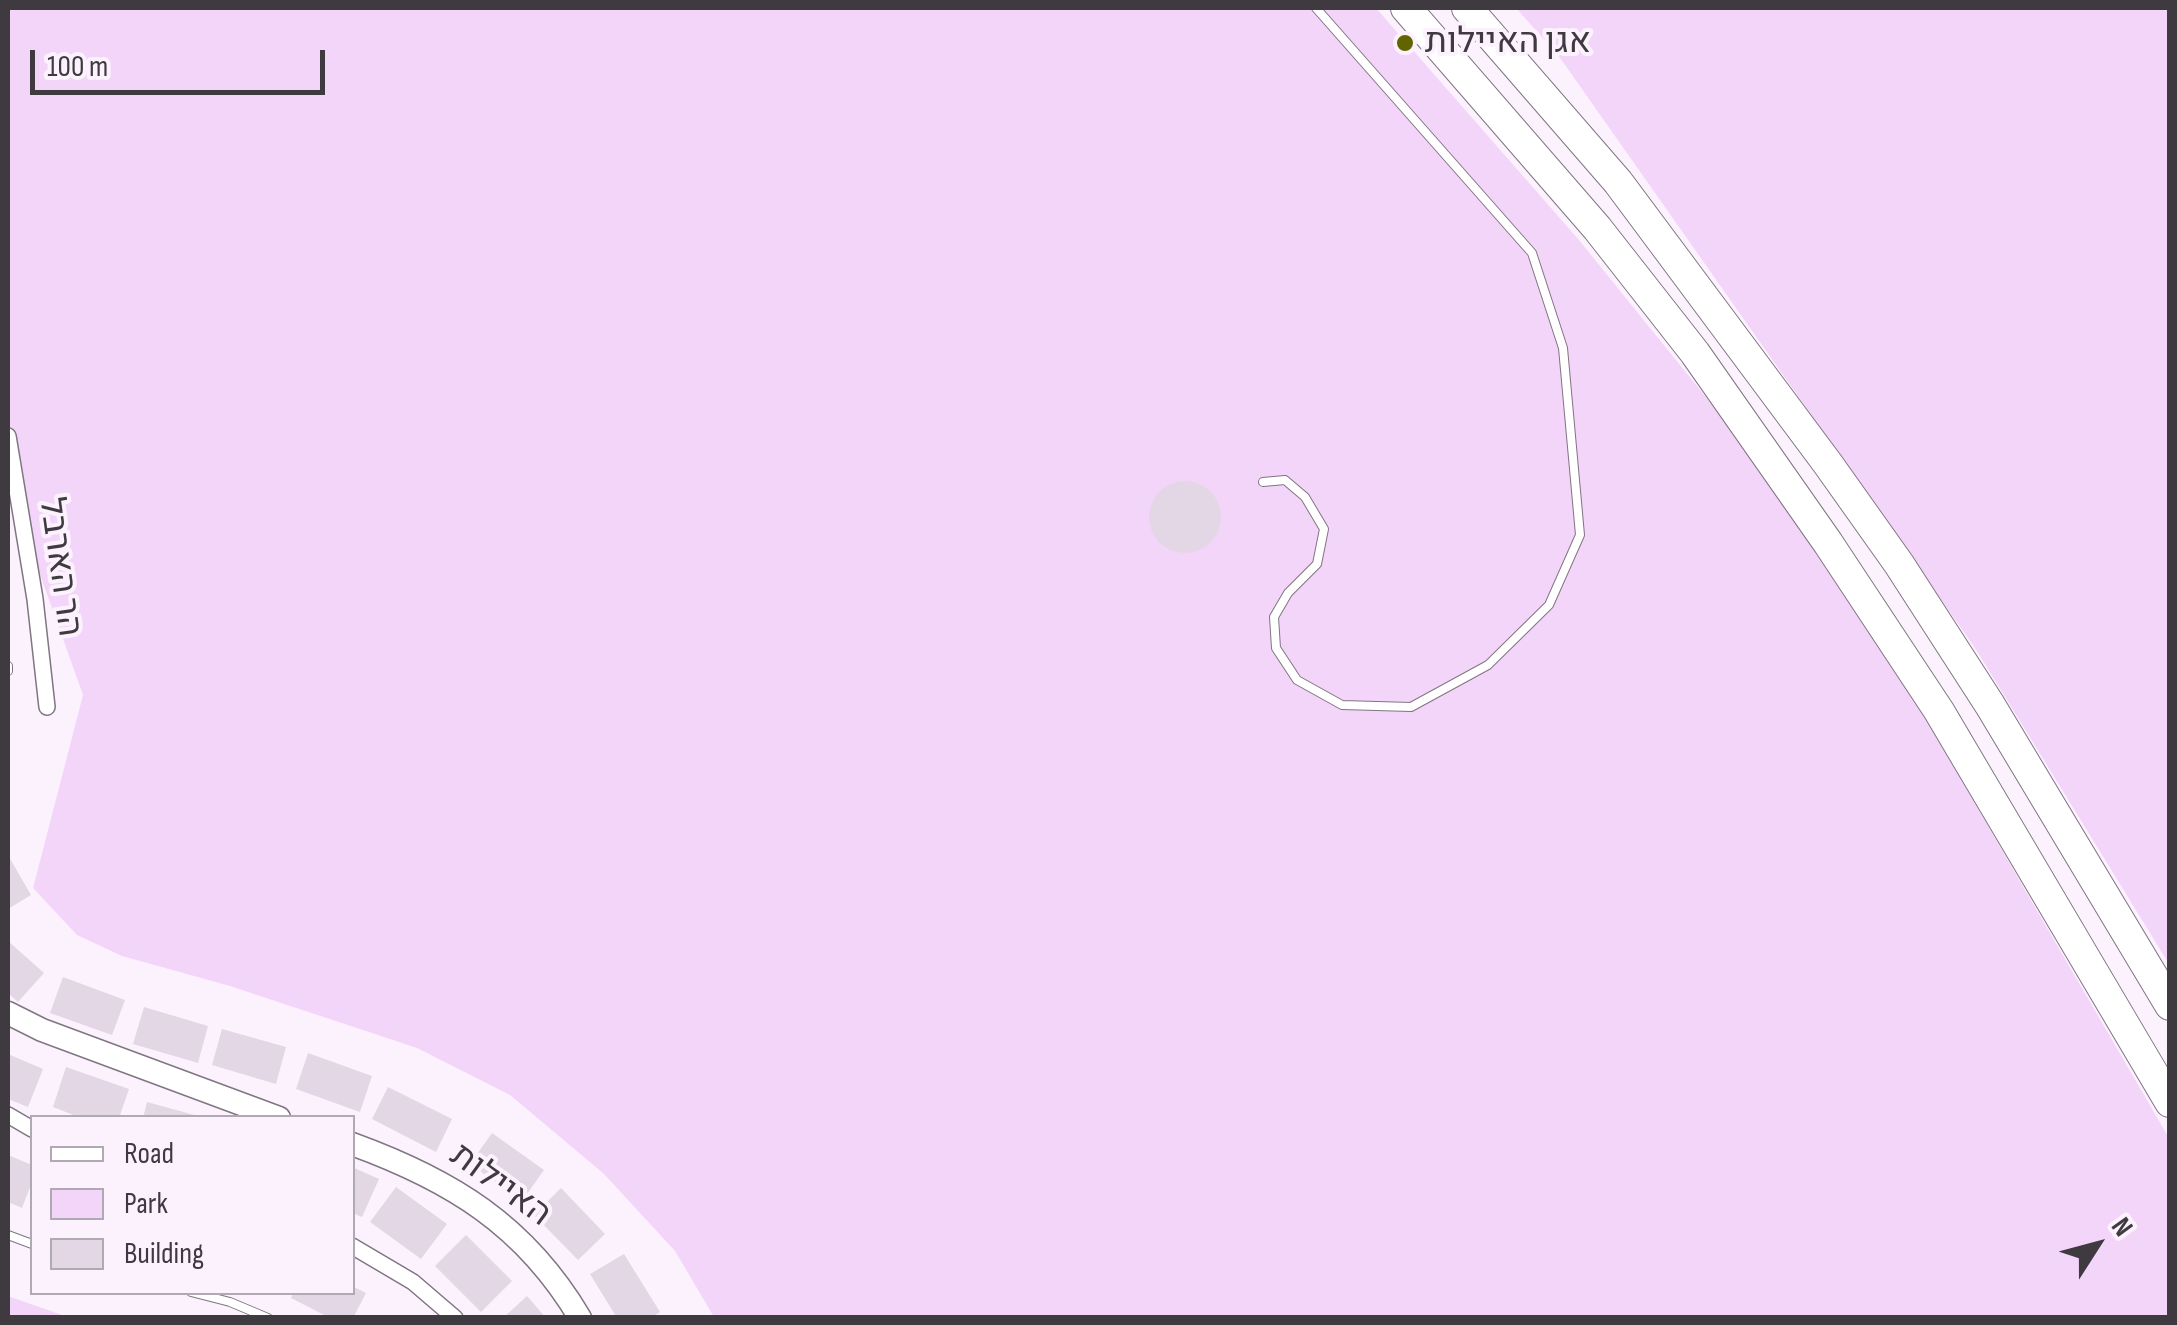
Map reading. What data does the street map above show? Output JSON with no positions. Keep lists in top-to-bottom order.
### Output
{
  "streets": {
    "street": ["הר הארבל", "האיילות"]
  },
  "places": ["אגן האיילות"],
  "legend": ["Road", "Park", "Building"],
  "scale_bar": "100 m",
  "north": "top right"
}
